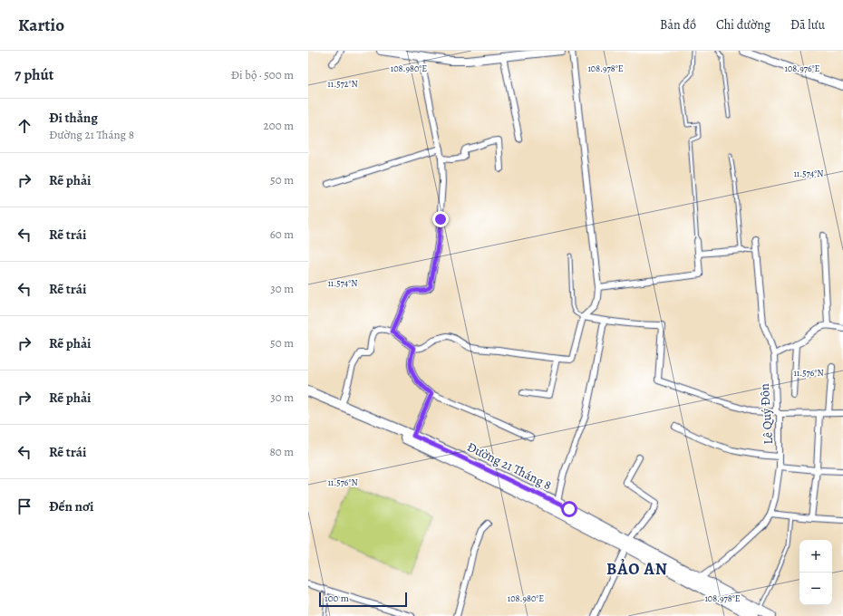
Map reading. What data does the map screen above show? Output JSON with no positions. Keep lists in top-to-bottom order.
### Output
{
  "streets": {
    "main road": ["Đường 21 Tháng 8"],
    "street": ["Lê Quý Đôn"]
  },
  "crossings": [
    ["Lê Quý Đôn", "Đường 21 Tháng 8"]
  ],
  "districts": ["BẢO AN"],
  "scale_bar": "100 m",
  "page": {
    "header": "Kartio",
    "nav": ["Bản đồ", "Chỉ đường", "Đã lưu"],
    "heading": ["7 phút", "Đi bộ · 500 m"],
    "list": [
      ["Đi thẳng", "Đường 21 Tháng 8", "200 m"],
      ["Rẽ phải", "50 m"],
      ["Rẽ trái", "60 m"],
      ["Rẽ trái", "30 m"],
      ["Rẽ phải", "50 m"],
      ["Rẽ phải", "30 m"],
      ["Rẽ trái", "80 m"],
      "Đến nơi"
    ],
    "map_buttons": ["+", "−"],
    "scale": "100 m"
  },
  "coordinates": [
    "108.980°E",
    "108.978°E",
    "108.976°E",
    "11.572°N",
    "11.574°N",
    "11.576°N"
  ]
}
